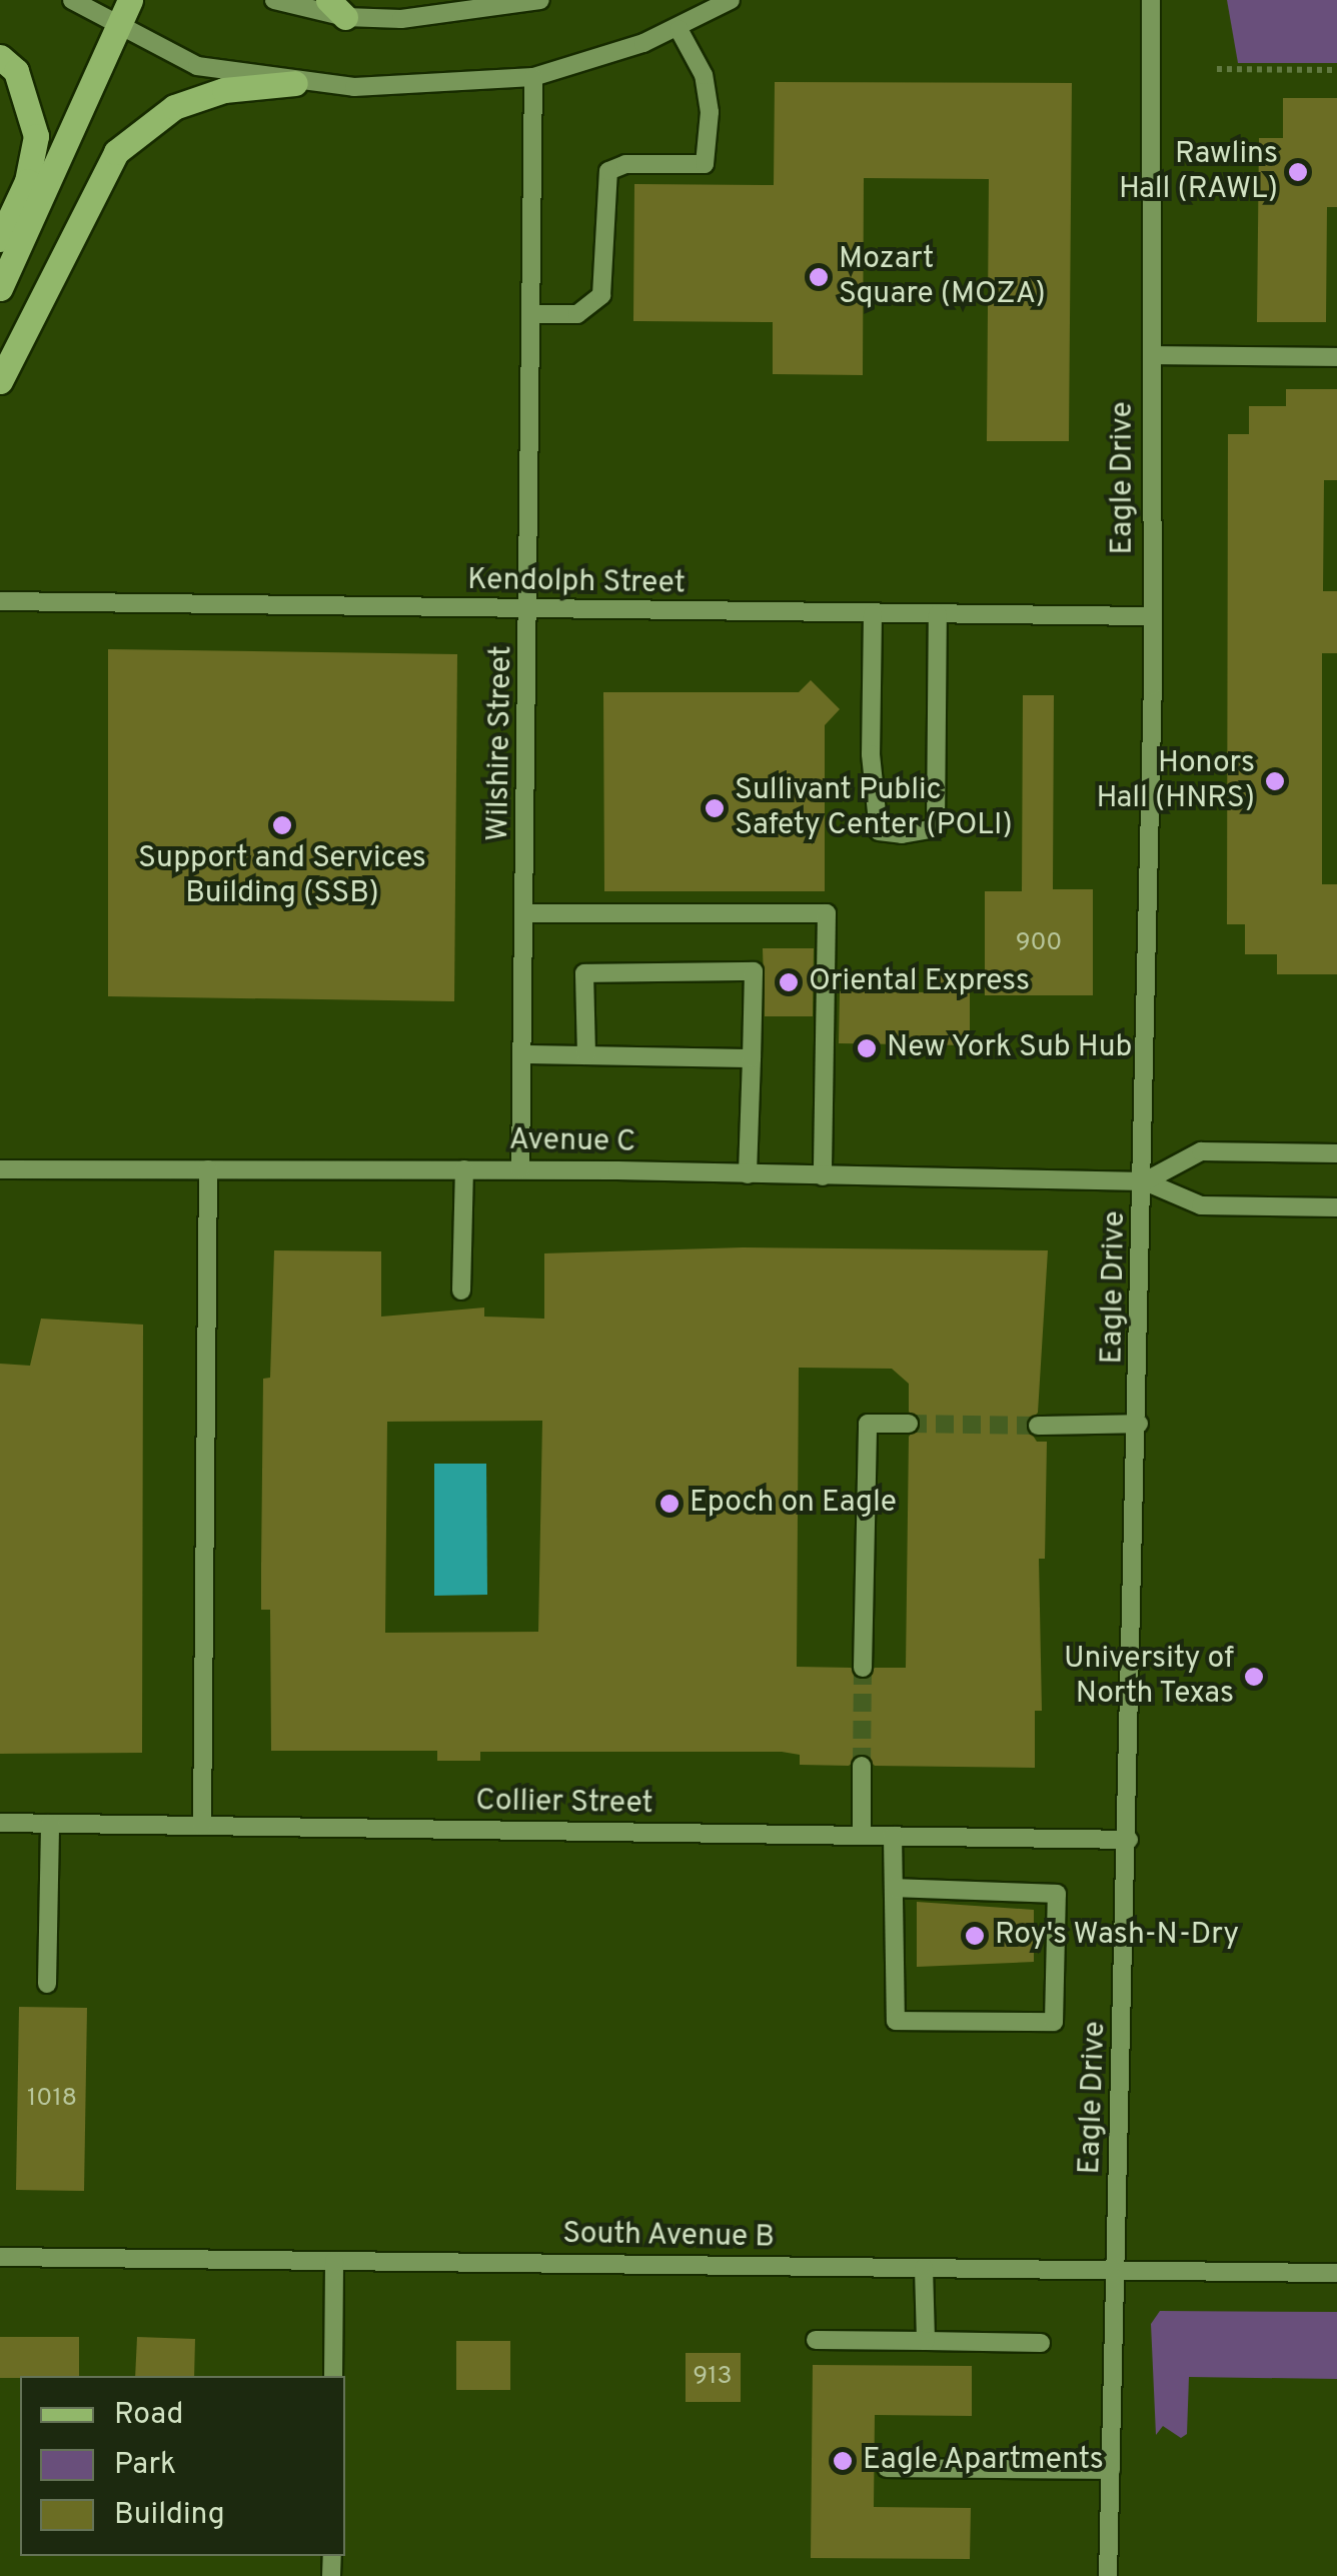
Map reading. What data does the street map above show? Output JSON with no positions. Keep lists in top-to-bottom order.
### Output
{
  "streets": {
    "street": [
      "Eagle Drive",
      "Kendolph Street",
      "Wilshire Street",
      "Avenue C",
      "Collier Street",
      "South Avenue B"
    ]
  },
  "crossings": [
    ["Eagle Drive", "Kendolph Street"],
    ["Eagle Drive", "Avenue C"],
    ["Eagle Drive", "Collier Street"],
    ["Eagle Drive", "South Avenue B"],
    ["Kendolph Street", "Wilshire Street"],
    ["Wilshire Street", "Avenue C"]
  ],
  "places": [
    "Rawlins Hall (RAWL)",
    "Mozart Square (MOZA)",
    "Honors Hall (HNRS)",
    "Sullivant Public Safety Center (POLI)",
    "Support and Services Building (SSB)",
    "Oriental Express",
    "New York Sub Hub",
    "Epoch on Eagle",
    "University of North Texas",
    "Roy's Wash-N-Dry",
    "Eagle Apartments"
  ],
  "house_numbers": ["900", "1018", "913"],
  "legend": ["Road", "Park", "Building"]
}
